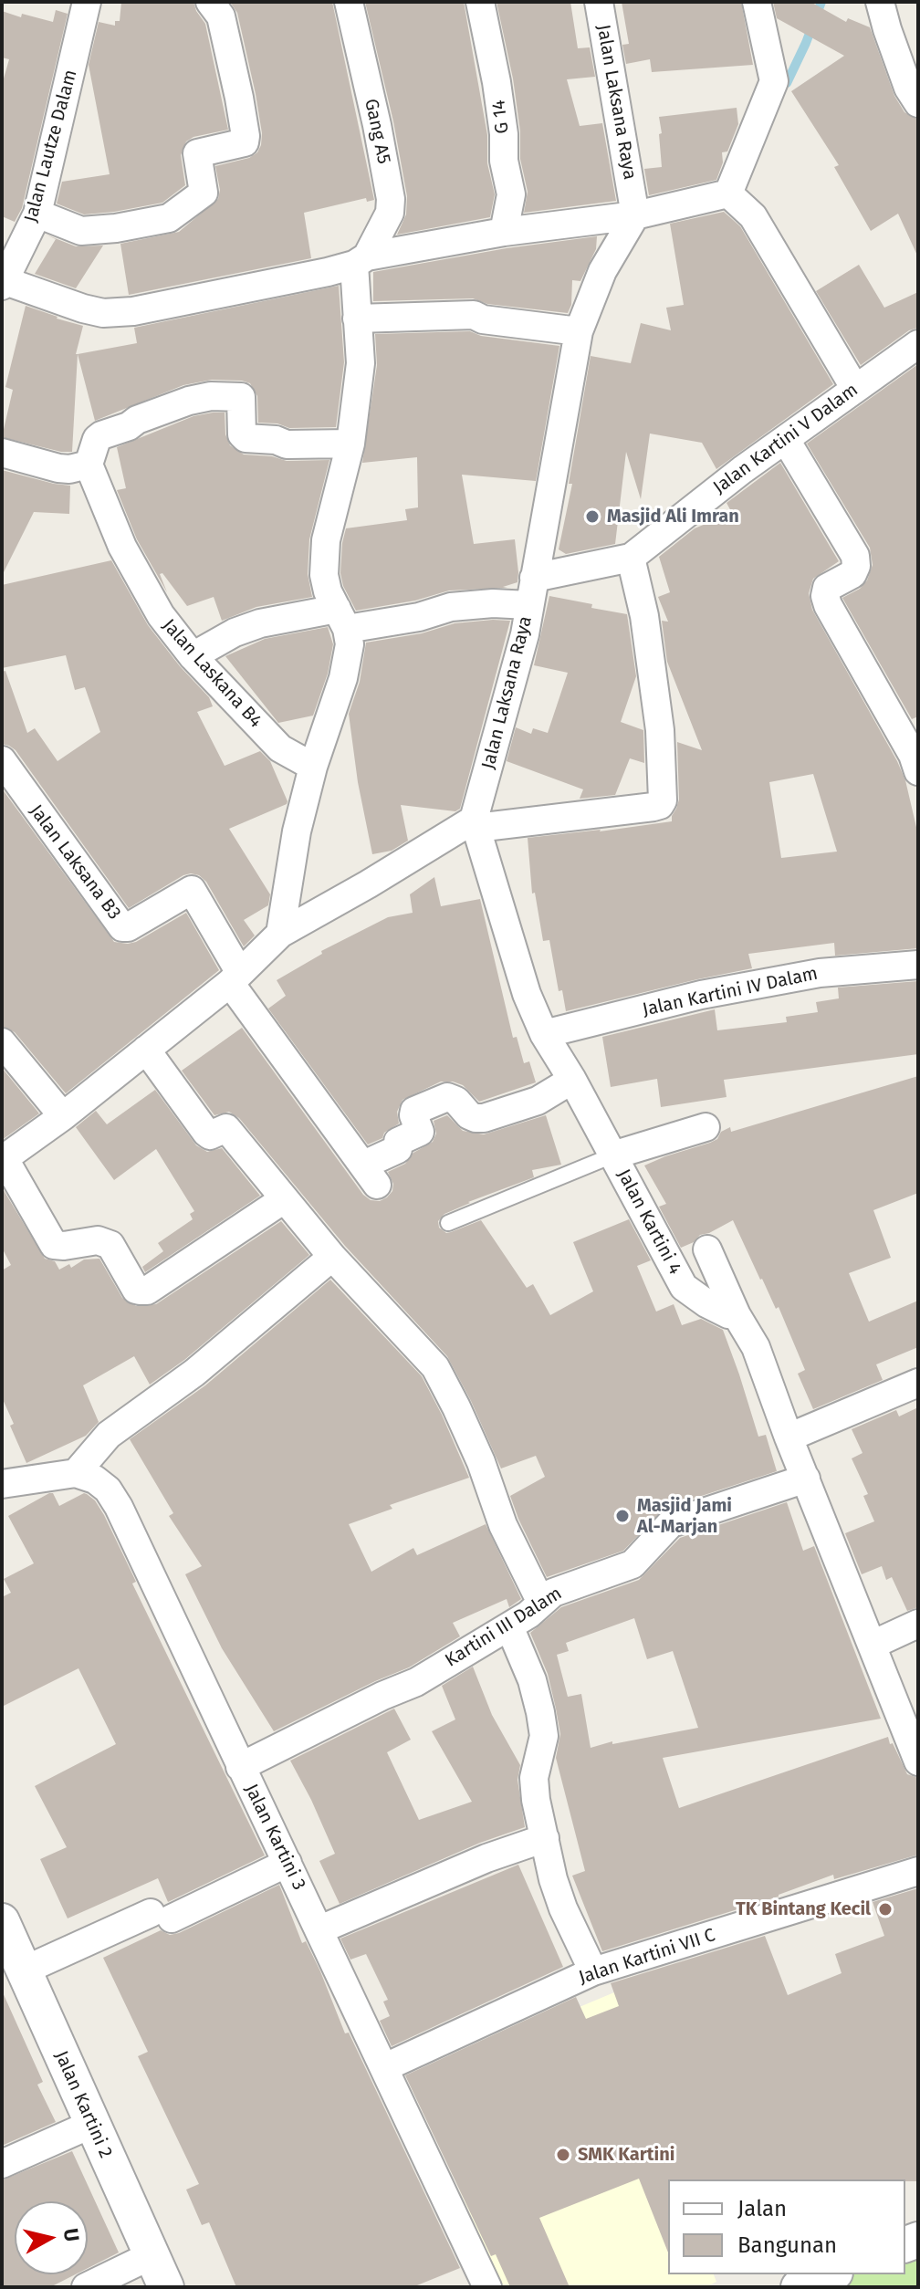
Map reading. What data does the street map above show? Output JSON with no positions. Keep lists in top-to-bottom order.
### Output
{
  "streets": {
    "street": [
      "Jalan Laksana Raya",
      "G 14",
      "Gang A5",
      "Jalan Lautze Dalam",
      "Jalan Kartini V Dalam",
      "Jalan Laskana B4",
      "Jalan Laksana B3",
      "Jalan Kartini IV Dalam",
      "Jalan Kartini 4",
      "Kartini III Dalam",
      "Jalan Kartini 3",
      "Jalan Kartini VII C",
      "Jalan Kartini 2"
    ]
  },
  "crossings": [
    ["Jalan Laksana Raya", "Jalan Kartini V Dalam"],
    ["Jalan Laksana Raya", "Jalan Kartini 4"],
    ["Jalan Kartini IV Dalam", "Jalan Kartini 4"],
    ["Kartini III Dalam", "Jalan Kartini 3"],
    ["Jalan Kartini 3", "Jalan Kartini VII C"]
  ],
  "places": [
    "Masjid Ali Imran",
    "Masjid Jami Al-Marjan",
    "TK Bintang Kecil",
    "SMK Kartini"
  ],
  "legend": ["Jalan", "Bangunan"],
  "north": "right"
}
